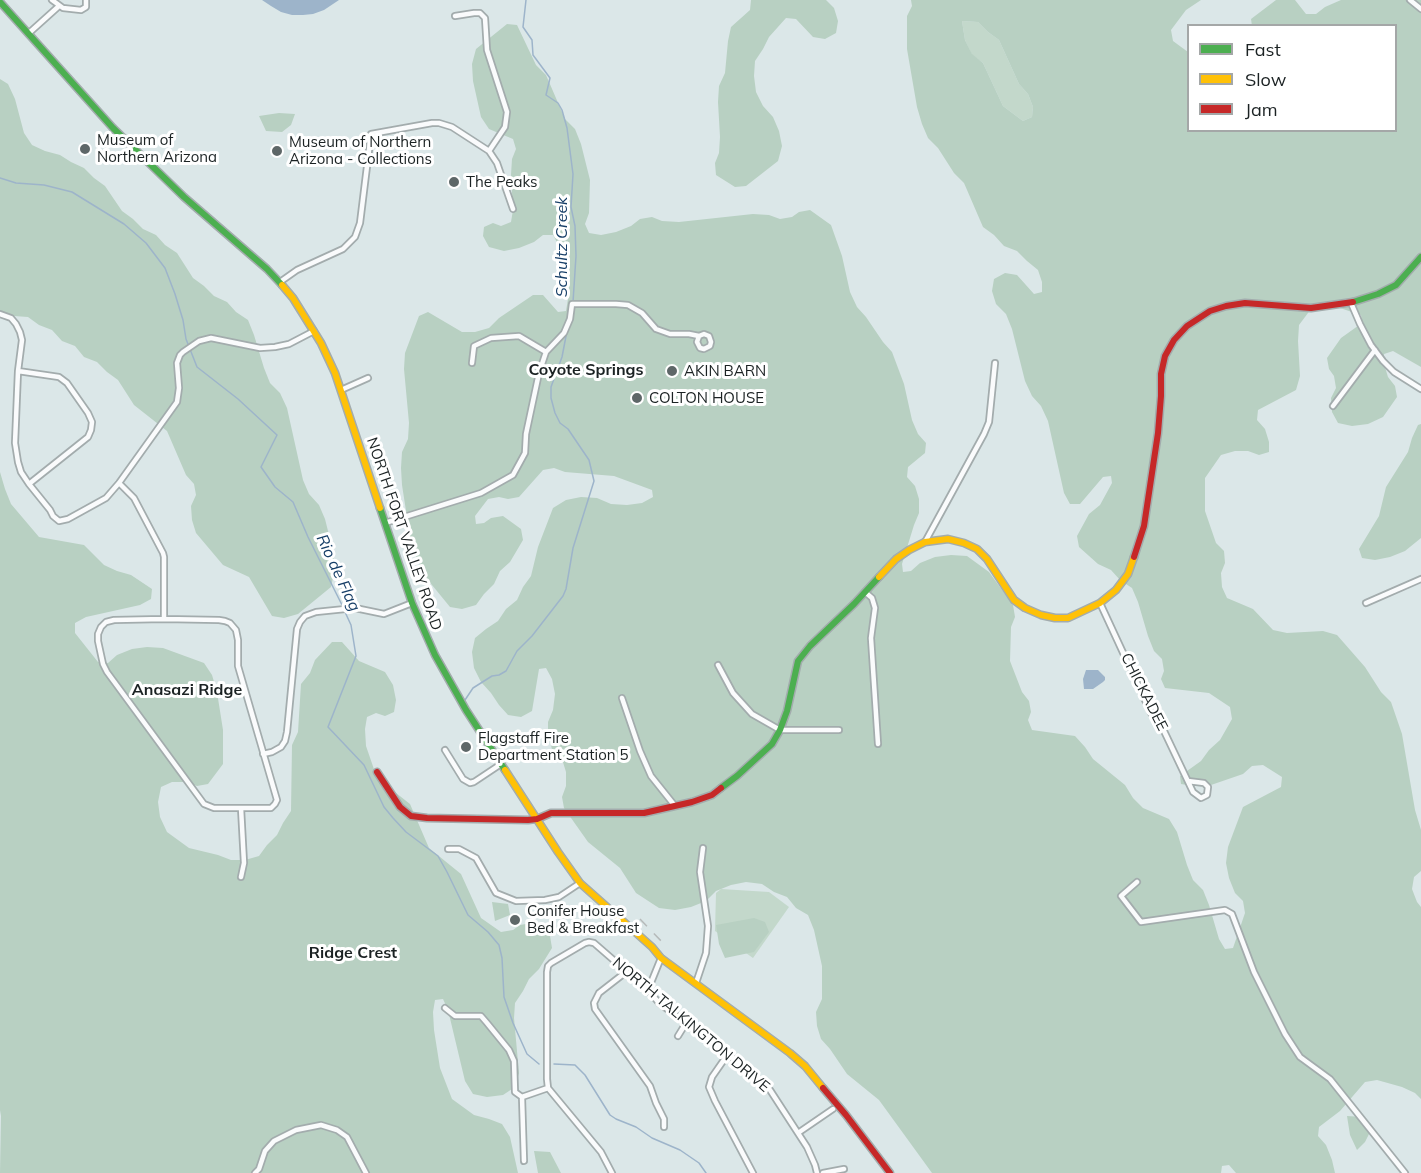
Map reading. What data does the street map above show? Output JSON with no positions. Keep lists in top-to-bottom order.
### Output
{
  "streets": {
    "main road": ["NORTH FORT VALLEY ROAD"],
    "street": ["CHICKADEE", "NORTH TALKINGTON DRIVE"]
  },
  "districts": ["Coyote Springs", "Anasazi Ridge", "Ridge Crest"],
  "water": ["Schultz Creek", "Rio de Flag"],
  "places": [
    "Museum of Northern Arizona",
    "Museum of Northern Arizona - Collections",
    "The Peaks",
    "AKIN BARN",
    "COLTON HOUSE",
    "Flagstaff Fire Department Station 5",
    "Conifer House Bed & Breakfast"
  ],
  "legend": ["Fast", "Slow", "Jam"]
}
